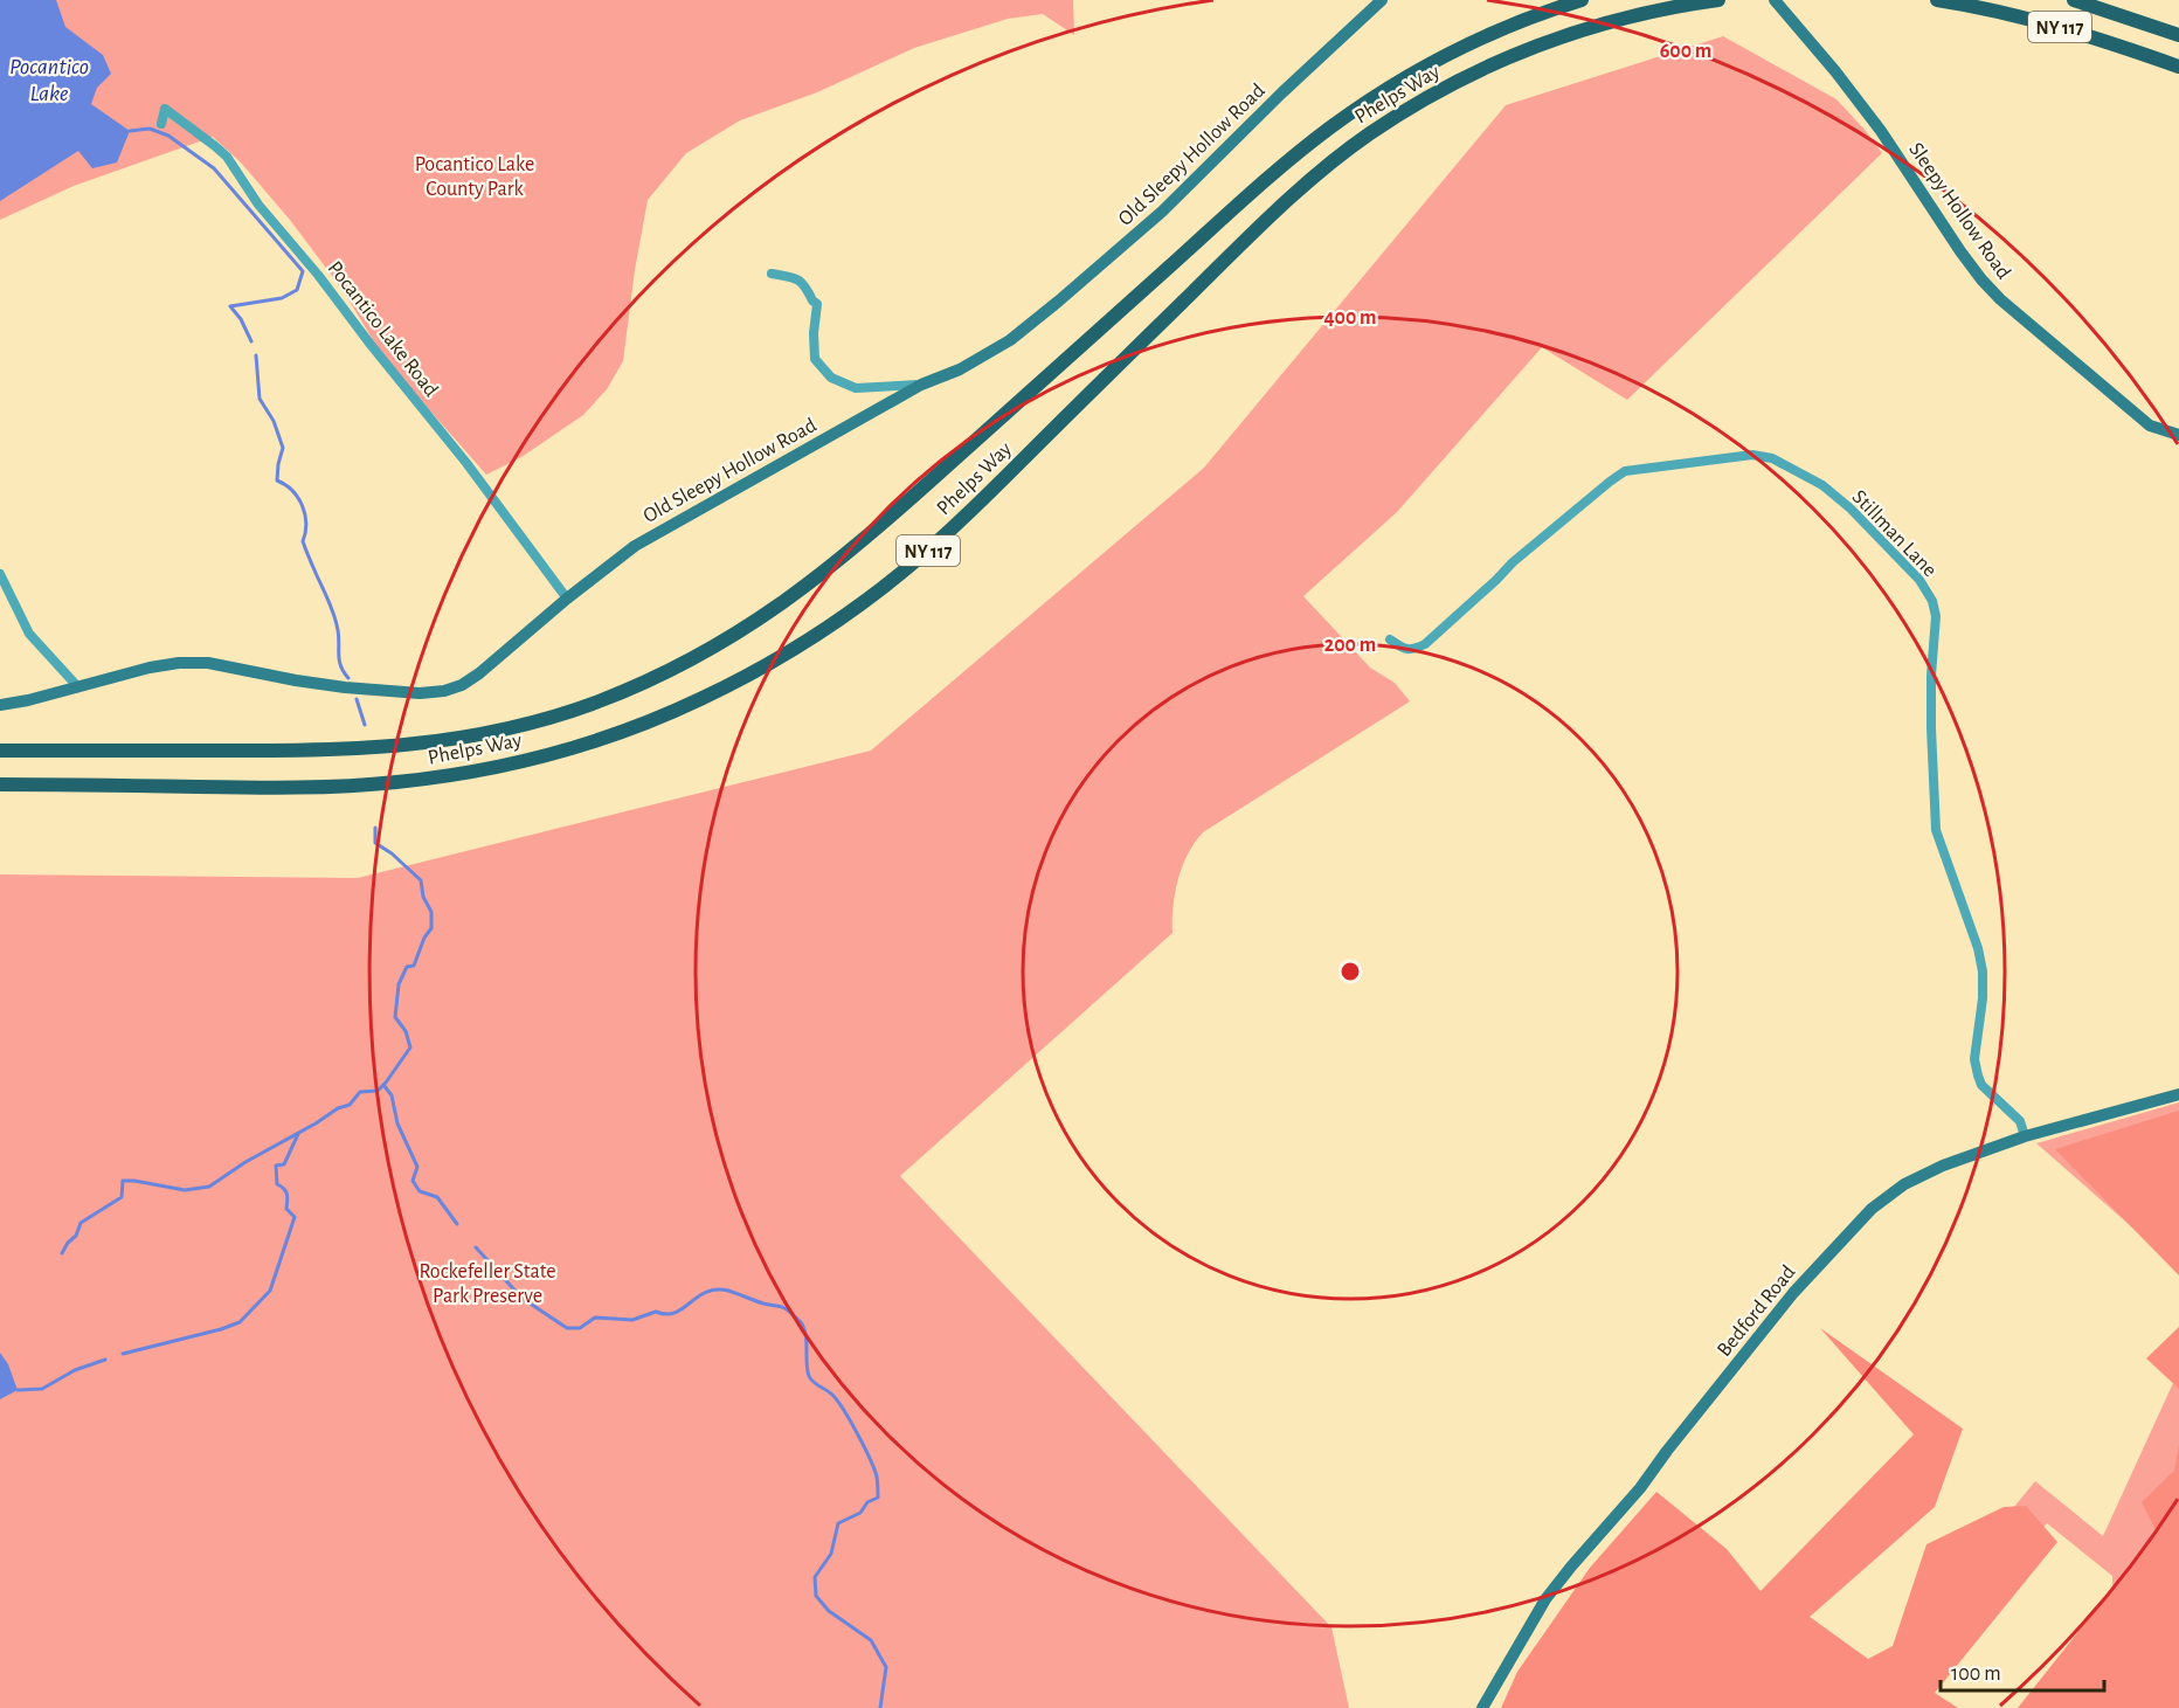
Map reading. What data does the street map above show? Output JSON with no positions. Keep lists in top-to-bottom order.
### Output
{
  "streets": {
    "main road": ["NY 117", "Phelps Way"],
    "street": [
      "Old Sleepy Hollow Road",
      "Sleepy Hollow Road",
      "Pocantico Lake Road",
      "Stillman Lane",
      "Bedford Road"
    ]
  },
  "crossings": [
    ["Old Sleepy Hollow Road", "Pocantico Lake Road"],
    ["Stillman Lane", "Bedford Road"]
  ],
  "water": ["Pocantico Lake"],
  "parks": ["Pocantico Lake County Park", "Rockefeller State Park Preserve"],
  "scale_bar": "100 m",
  "rings": ["600 m", "400 m", "200 m"]
}
